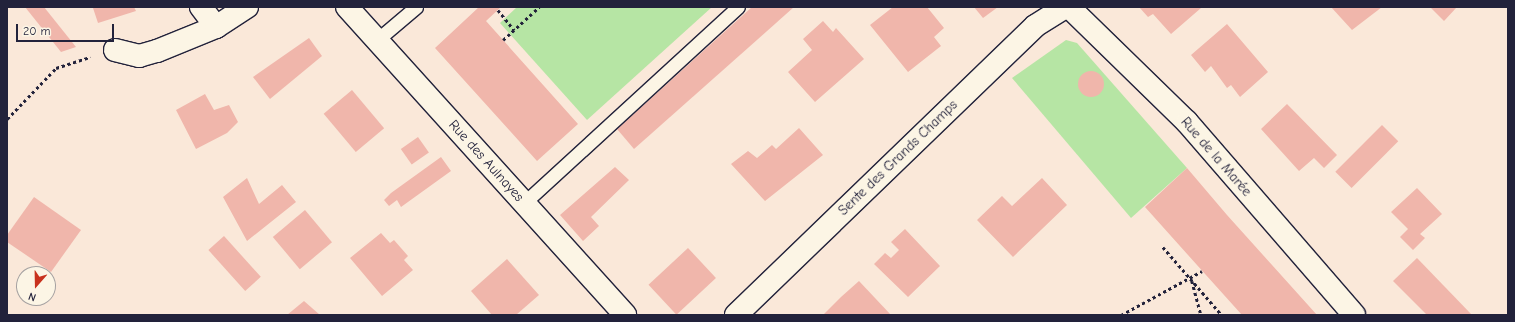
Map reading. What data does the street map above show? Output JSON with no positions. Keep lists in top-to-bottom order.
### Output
{
  "streets": {
    "street": ["Rue de la Marée", "Sente des Grands Champs", "Rue des Aulnayes"]
  },
  "scale_bar": "20 m",
  "north": "bottom"
}
